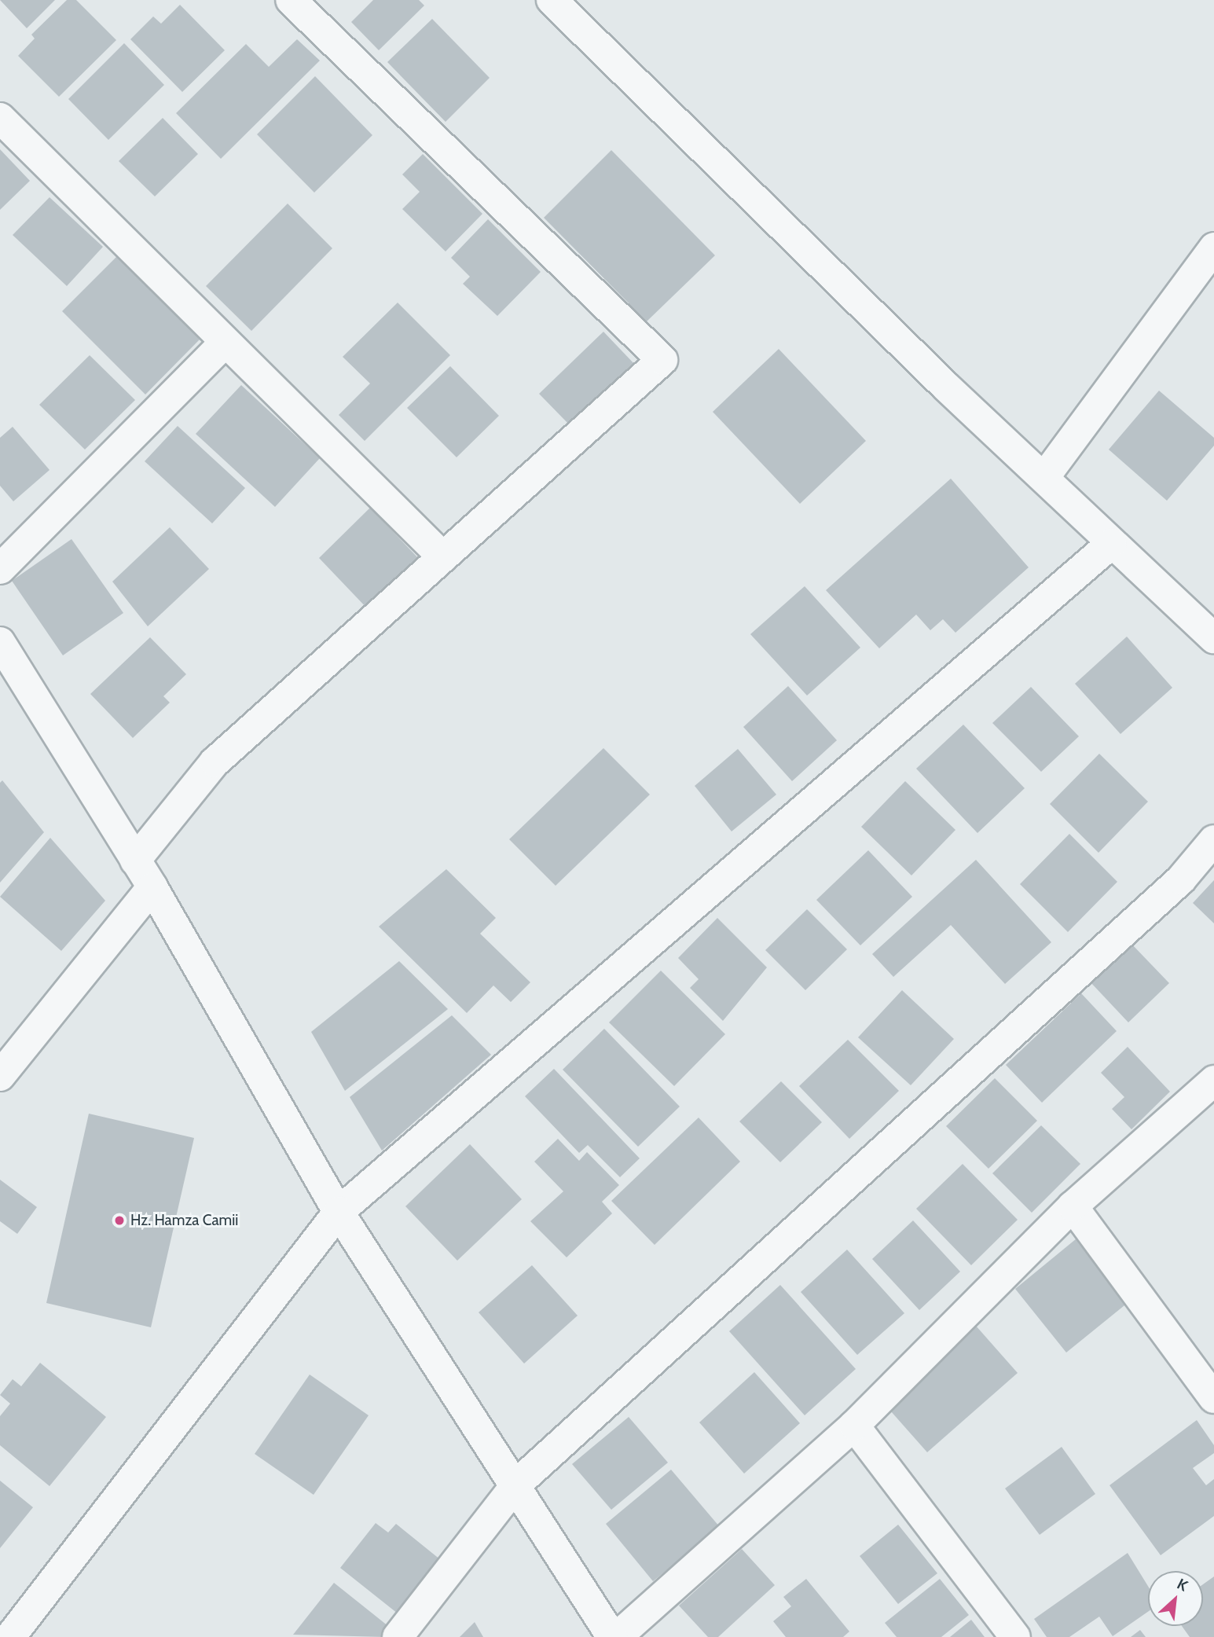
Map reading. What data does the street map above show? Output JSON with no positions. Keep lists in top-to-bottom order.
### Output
{
  "places": ["Hz. Hamza Camii"],
  "north": "top right"
}
